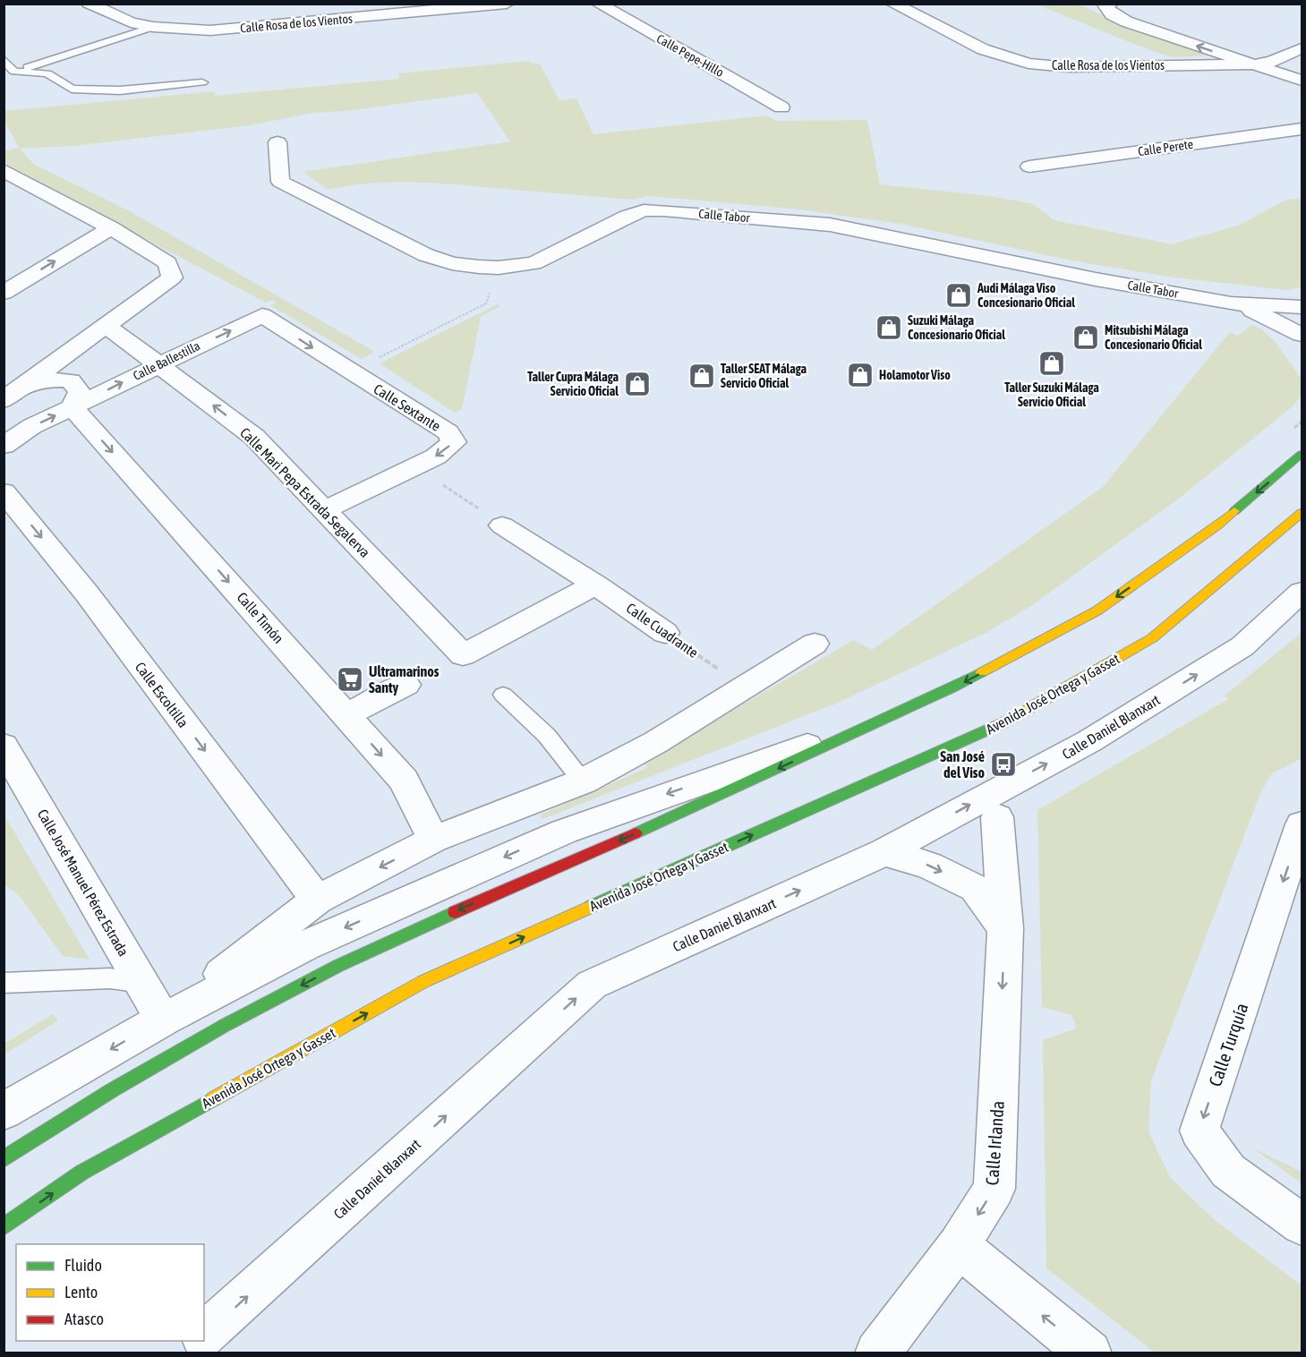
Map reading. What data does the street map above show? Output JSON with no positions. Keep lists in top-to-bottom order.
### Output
{
  "streets": {
    "main road": ["Avenida José Ortega y Gasset"],
    "street": [
      "Calle Rosa de los Vientos",
      "Calle Pepe-Hillo",
      "Calle Perete",
      "Calle Tabor",
      "Calle Ballestilla",
      "Calle Sextante",
      "Calle Mari Pepa Estrada Segalerva",
      "Calle Timón",
      "Calle Cuadrante",
      "Calle Escoltilla",
      "Calle Daniel Blanxart",
      "Calle José Manuel Pérez Estrada",
      "Calle Turquía",
      "Calle Irlanda"
    ]
  },
  "crossings": [
    ["Calle Ballestilla", "Calle Sextante"],
    ["Calle Ballestilla", "Calle Mari Pepa Estrada Segalerva"],
    ["Calle Ballestilla", "Calle Timón"],
    ["Calle Sextante", "Calle Mari Pepa Estrada Segalerva"],
    ["Calle Mari Pepa Estrada Segalerva", "Calle Cuadrante"]
  ],
  "one_way": [
    "Calle Timón",
    "Calle Escoltilla",
    "Calle Turquía",
    "Calle Irlanda"
  ],
  "places": {
    "shop": [
      "Audi Málaga Viso Concesionario Oficial",
      "Suzuki Málaga Concesionario Oficial",
      "Mitsubishi Málaga Concesionario Oficial",
      "Taller Suzuki Málaga Servicio Oficial",
      "Holamotor Viso",
      "Taller SEAT Málaga Servicio Oficial",
      "Taller Cupra Málaga Servicio Oficial"
    ],
    "supermarket": ["Ultramarinos Santy"],
    "bus stop": ["San José del Viso"]
  },
  "legend": ["Fluido", "Lento", "Atasco"]
}
